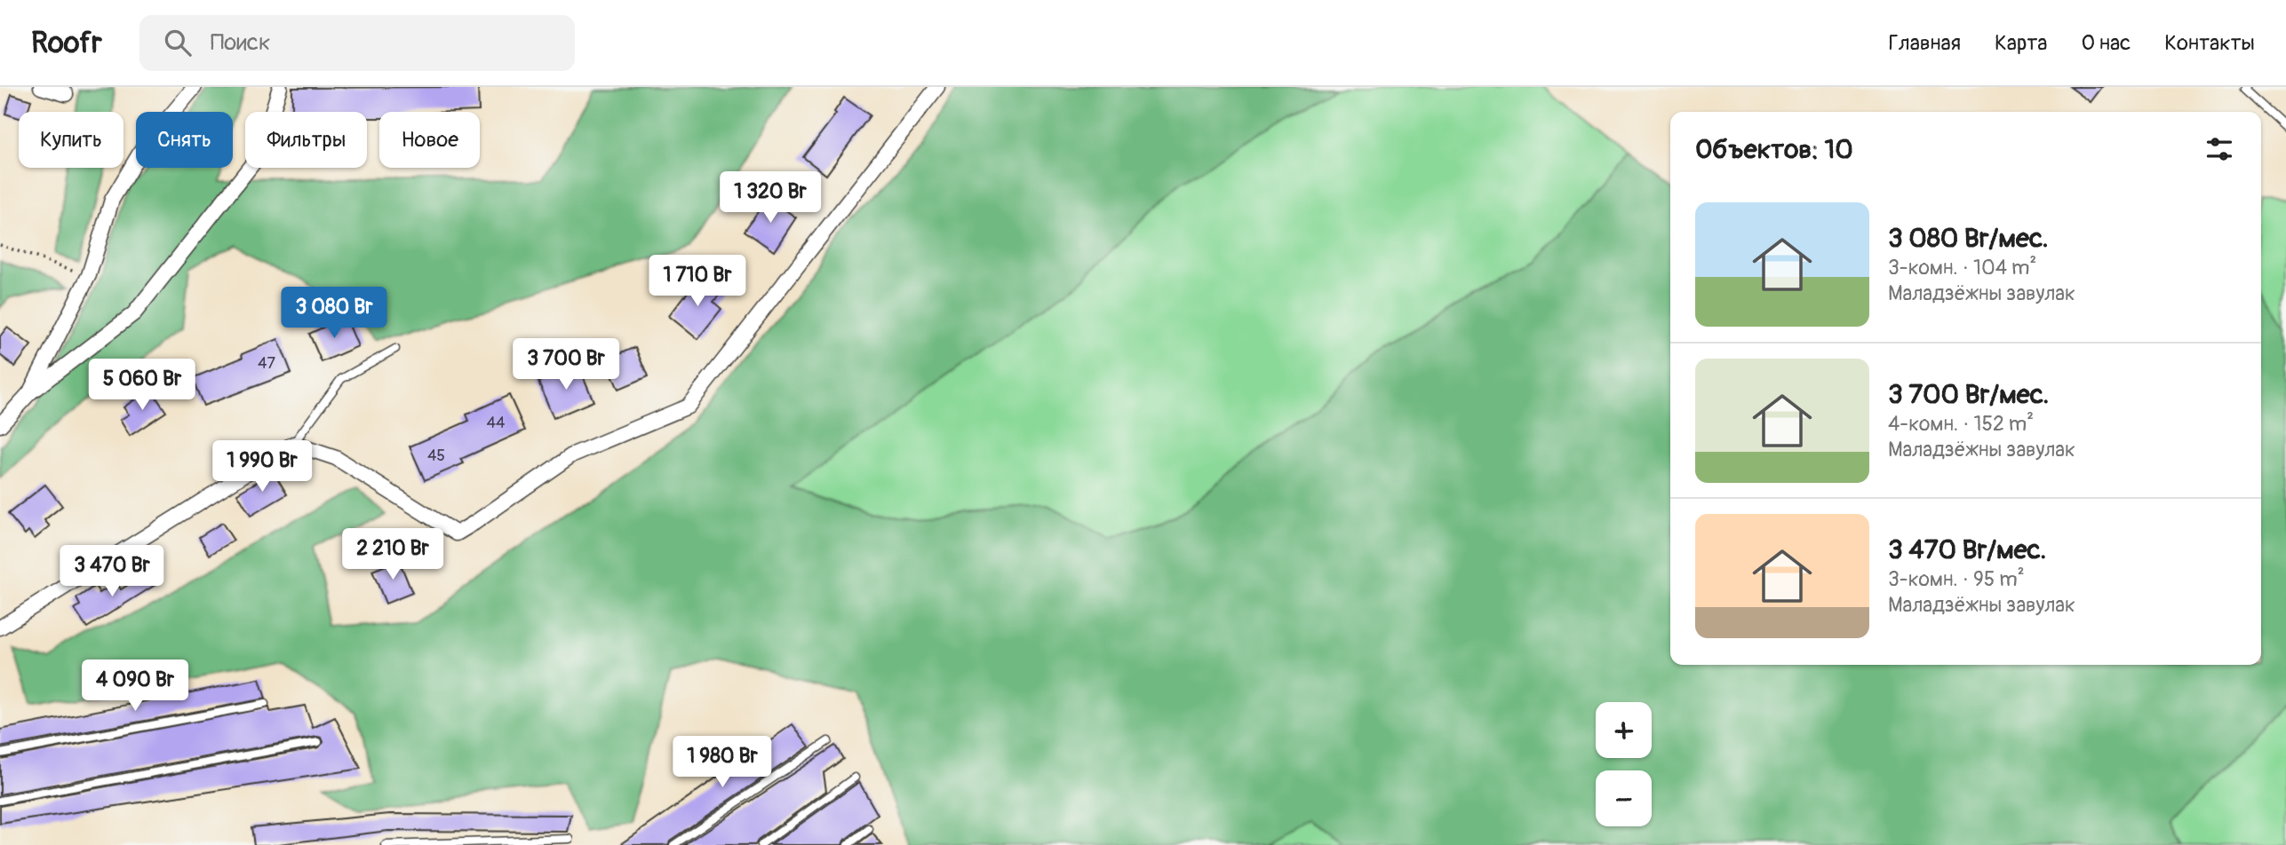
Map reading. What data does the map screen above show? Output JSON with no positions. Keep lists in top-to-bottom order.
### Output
{
  "house_numbers": ["47", "44", "45"],
  "page": {
    "header": "Roofr",
    "search": "Поиск",
    "nav": [
      "Главная",
      "Карта",
      "О нас",
      "Контакты"
    ],
    "chip": [
      "Купить",
      "Снять",
      "Фильтры",
      "Новое"
    ],
    "heading": "Объектов: 10",
    "price": [
      "1 320 Br",
      "1 710 Br",
      "3 080 Br",
      "3 700 Br",
      "5 060 Br",
      "1 990 Br",
      "2 210 Br",
      "3 470 Br",
      "4 090 Br",
      "1 980 Br"
    ],
    "list": [
      {
        "name": "3 080 Br/мес.",
        "note": "3-комн. · 104 m² · Маладзёжны завулак"
      },
      {
        "name": "3 700 Br/мес.",
        "note": "4-комн. · 152 m² · Маладзёжны завулак"
      },
      {
        "name": "3 470 Br/мес.",
        "note": "3-комн. · 95 m² · Маладзёжны завулак"
      }
    ],
    "map_buttons": ["+", "−"]
  }
}
